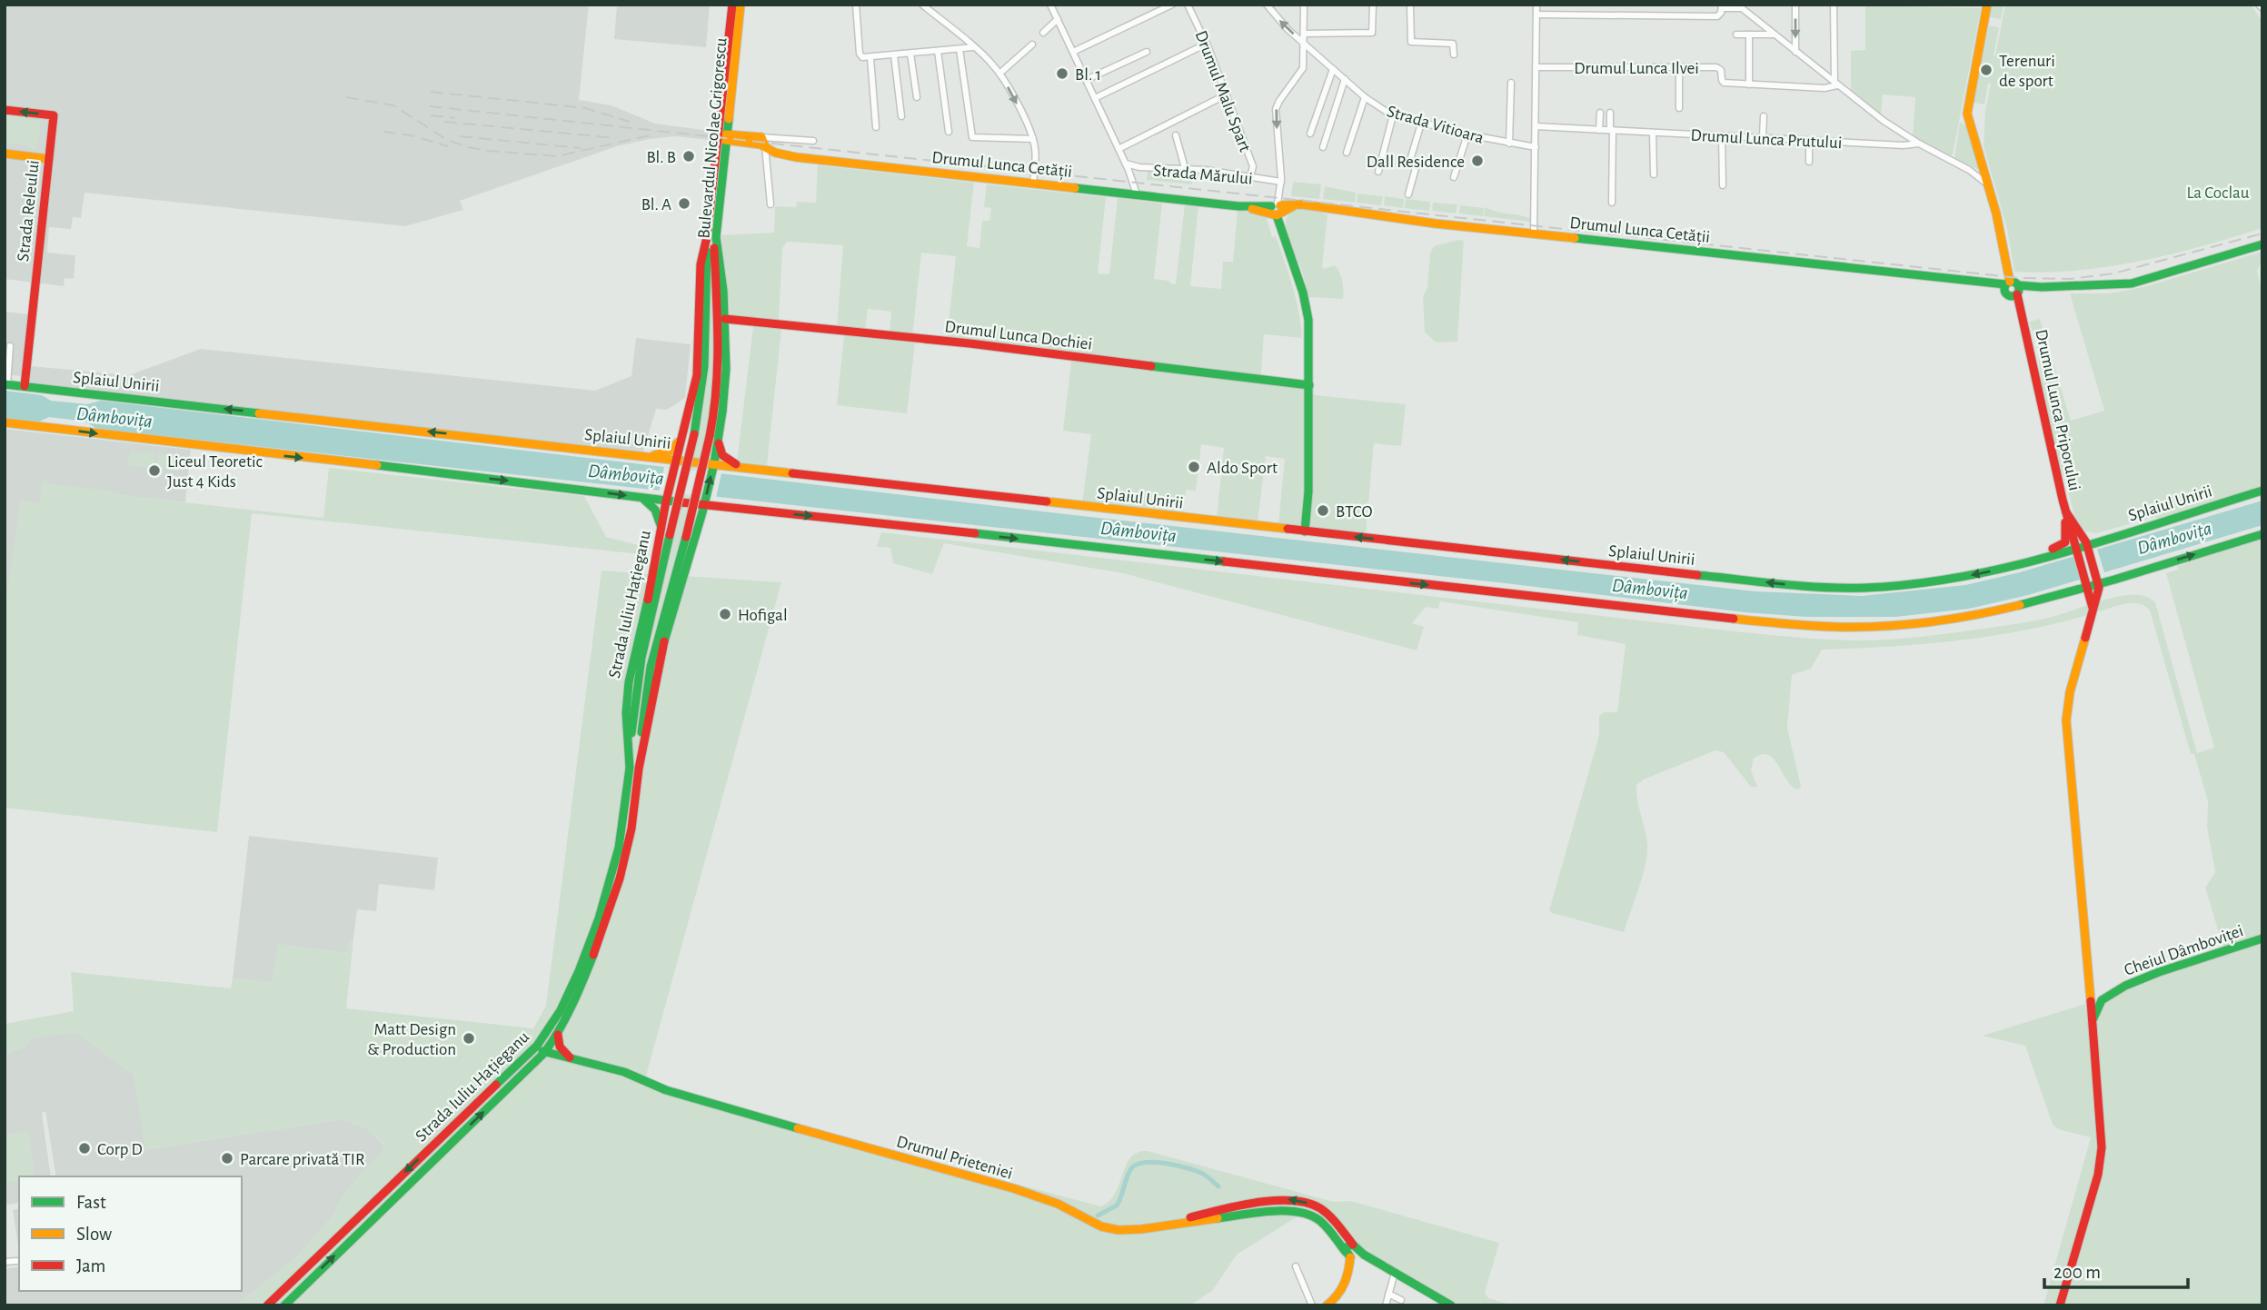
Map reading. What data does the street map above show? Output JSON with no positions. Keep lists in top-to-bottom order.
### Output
{
  "streets": {
    "main road": [
      "Bulevardul Nicolae Grigorescu",
      "Drumul Lunca Cetății",
      "Strada Releului",
      "Drumul Lunca Dochiei",
      "Splaiul Unirii",
      "Drumul Lunca Priporului",
      "Strada Iuliu Hațieganu",
      "Cheiul Dâmboviței",
      "Drumul Prieteniei"
    ],
    "street": [
      "Drumul Lunca Ilvei",
      "Drumul Malu Spart",
      "Strada Vitioara",
      "Drumul Lunca Prutului",
      "Strada Mărului"
    ]
  },
  "crossings": [
    ["Drumul Malu Spart", "Strada Mărului"],
    ["Bulevardul Nicolae Grigorescu", "Drumul Lunca Cetății"],
    ["Bulevardul Nicolae Grigorescu", "Drumul Lunca Dochiei"],
    ["Bulevardul Nicolae Grigorescu", "Splaiul Unirii"],
    ["Bulevardul Nicolae Grigorescu", "Strada Iuliu Hațieganu"],
    ["Drumul Lunca Cetății", "Strada Mărului"],
    ["Drumul Lunca Cetății", "Drumul Lunca Priporului"],
    ["Strada Releului", "Splaiul Unirii"],
    ["Splaiul Unirii", "Strada Iuliu Hațieganu"],
    ["Strada Iuliu Hațieganu", "Drumul Prieteniei"]
  ],
  "water": ["Dâmbovița"],
  "parks": ["La Coclau"],
  "places": [
    "Terenuri de sport",
    "Bl. 1",
    "Bl. B",
    "Dall Residence",
    "Bl. A",
    "Aldo Sport",
    "Liceul Teoretic Just 4 Kids",
    "BTCO",
    "Hofigal",
    "Matt Design & Production",
    "Corp D",
    "Parcare privată TIR"
  ],
  "legend": ["Fast", "Slow", "Jam"],
  "scale_bar": "200 m"
}
